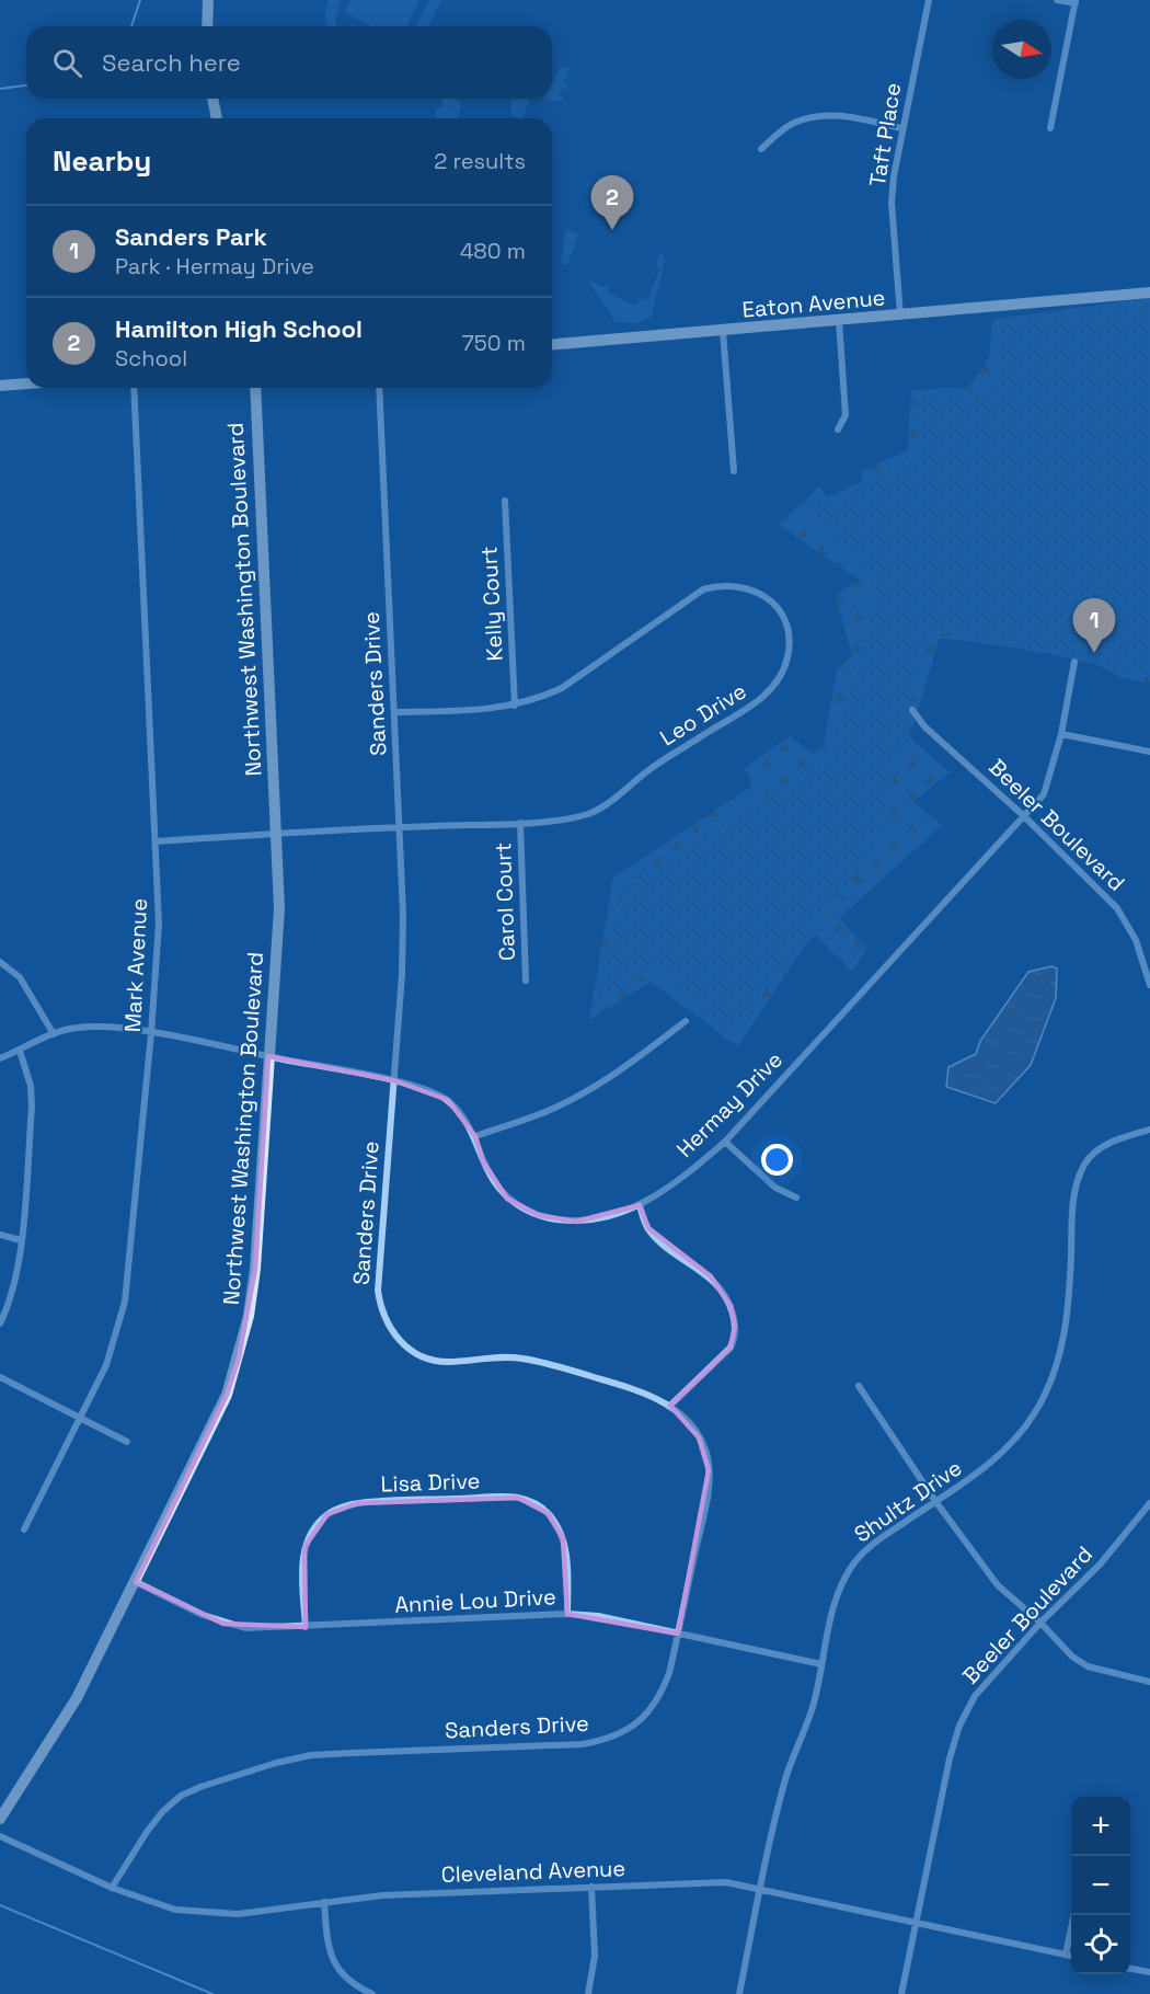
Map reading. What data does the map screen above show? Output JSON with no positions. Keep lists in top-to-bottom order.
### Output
{
  "streets": {
    "main road": ["Eaton Avenue", "Northwest Washington Boulevard"],
    "street": [
      "Taft Place",
      "Kelly Court",
      "Sanders Drive",
      "Leo Drive",
      "Beeler Boulevard",
      "Carol Court",
      "Mark Avenue",
      "Hermay Drive",
      "Lisa Drive",
      "Shultz Drive",
      "Annie Lou Drive",
      "Cleveland Avenue"
    ]
  },
  "crossings": [
    ["Taft Place", "Eaton Avenue"],
    ["Northwest Washington Boulevard", "Leo Drive"],
    ["Northwest Washington Boulevard", "Hermay Drive"],
    ["Northwest Washington Boulevard", "Annie Lou Drive"],
    ["Kelly Court", "Leo Drive"],
    ["Sanders Drive", "Leo Drive"],
    ["Sanders Drive", "Hermay Drive"],
    ["Sanders Drive", "Annie Lou Drive"],
    ["Sanders Drive", "Cleveland Avenue"],
    ["Leo Drive", "Carol Court"],
    ["Leo Drive", "Mark Avenue"],
    ["Beeler Boulevard", "Hermay Drive"],
    ["Beeler Boulevard", "Cleveland Avenue"],
    ["Mark Avenue", "Hermay Drive"],
    ["Lisa Drive", "Annie Lou Drive"],
    ["Shultz Drive", "Annie Lou Drive"],
    ["Shultz Drive", "Cleveland Avenue"]
  ],
  "north": "right",
  "page": {
    "search": "Search here",
    "heading": ["Nearby", "2 results"],
    "pins": ["2", "1"],
    "list": [
      {
        "mark": "1",
        "name": "Sanders Park",
        "note": "Park · Hermay Drive",
        "value": "480 m"
      },
      {
        "mark": "2",
        "name": "Hamilton High School",
        "note": "School",
        "value": "750 m"
      }
    ],
    "map_buttons": ["+", "−"]
  }
}
